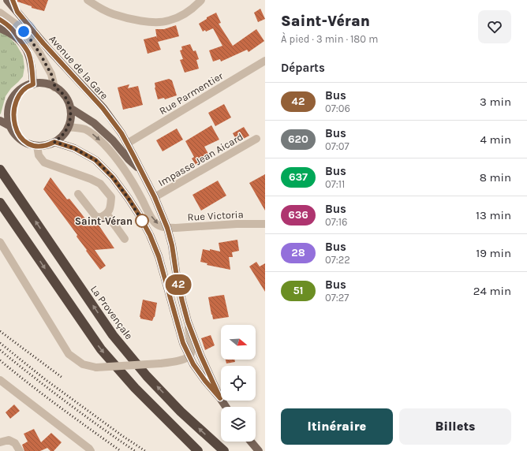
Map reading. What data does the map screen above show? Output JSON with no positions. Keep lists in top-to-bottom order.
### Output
{
  "streets": {
    "highway": ["La Provençale"],
    "main road": ["Avenue de la Gare"],
    "street": ["Rue Parmentier", "Impasse Jean Aicard", "Rue Victoria"]
  },
  "crossings": [
    ["Avenue de la Gare", "Rue Parmentier"],
    ["Avenue de la Gare", "Impasse Jean Aicard"],
    ["Avenue de la Gare", "Rue Victoria"]
  ],
  "places": ["Saint-Véran"],
  "lines": ["bus line 42"],
  "north": "right",
  "page": {
    "on_map": "42",
    "heading": [
      ["Saint-Véran", "À pied · 3 min · 180 m"],
      "Départs"
    ],
    "list": [
      {
        "mark": "42",
        "name": "Bus",
        "note": "07:06",
        "value": "3 min"
      },
      {
        "mark": "620",
        "name": "Bus",
        "note": "07:07",
        "value": "4 min"
      },
      {
        "mark": "637",
        "name": "Bus",
        "note": "07:11",
        "value": "8 min"
      },
      {
        "mark": "636",
        "name": "Bus",
        "note": "07:16",
        "value": "13 min"
      },
      {
        "mark": "28",
        "name": "Bus",
        "note": "07:22",
        "value": "19 min"
      },
      {
        "mark": "51",
        "name": "Bus",
        "note": "07:27",
        "value": "24 min"
      }
    ],
    "buttons": ["Itinéraire", "Billets"]
  }
}
